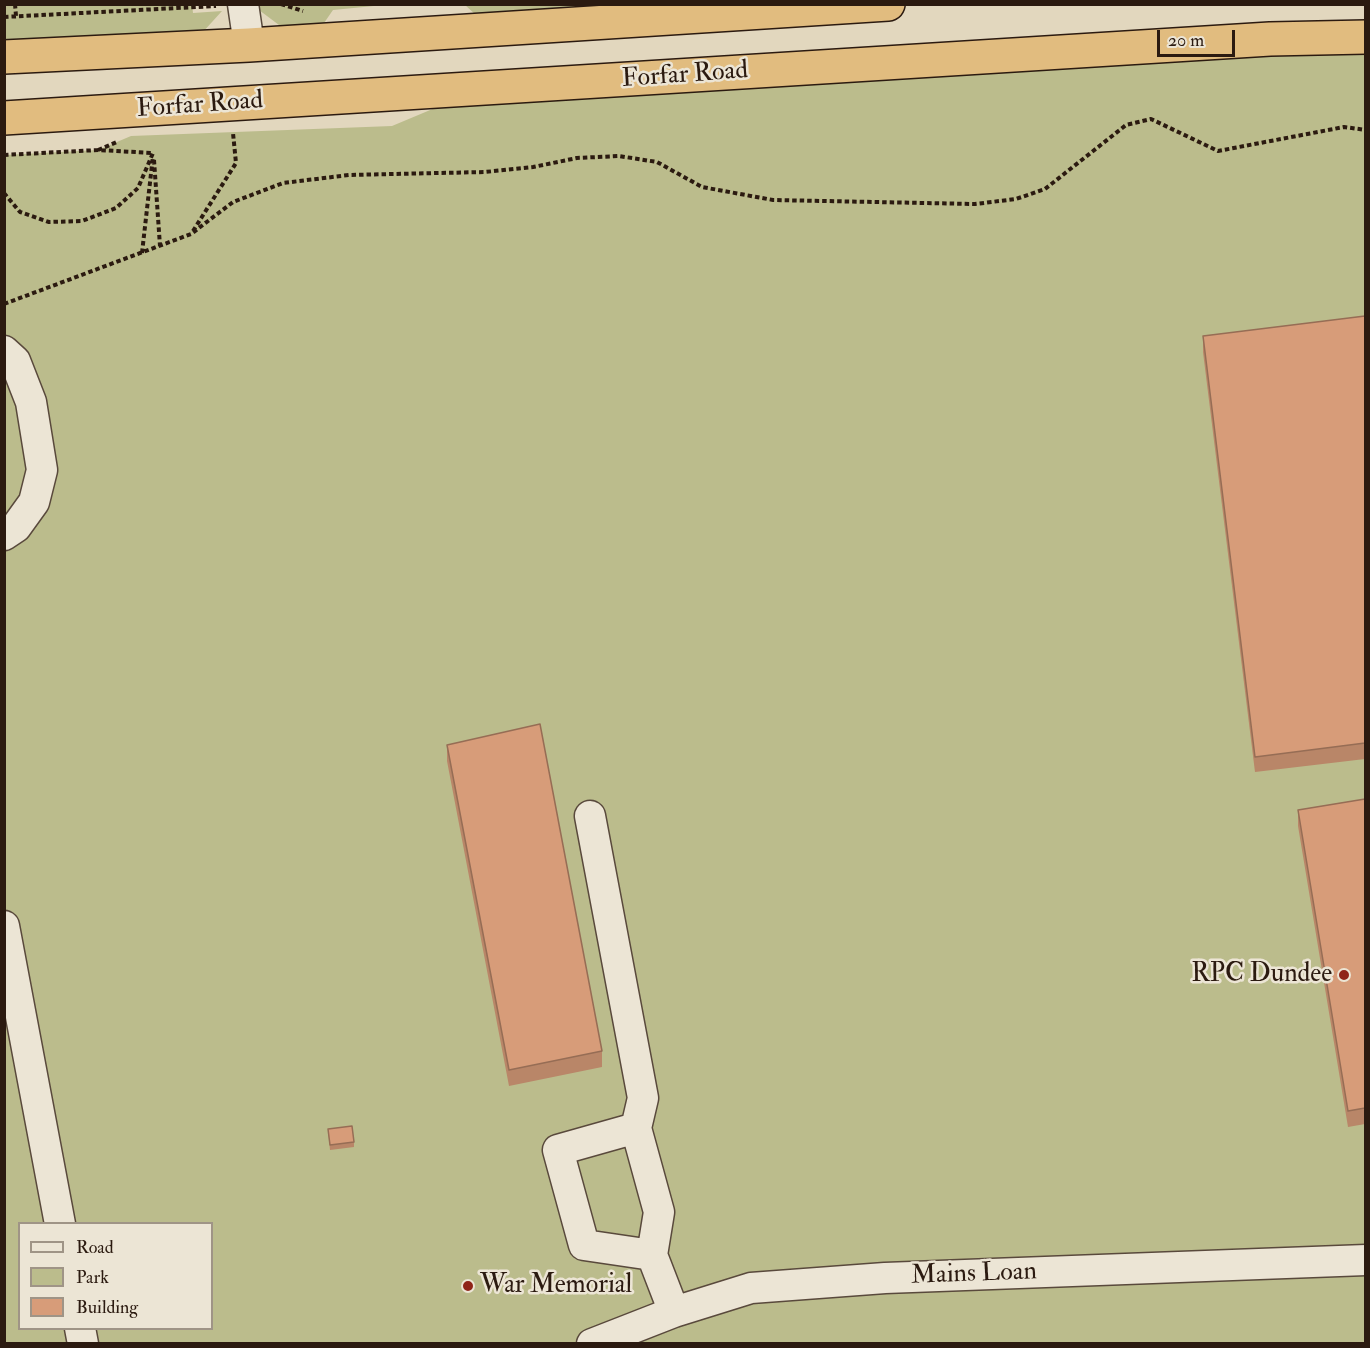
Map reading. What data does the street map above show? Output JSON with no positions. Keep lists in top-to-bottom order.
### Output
{
  "streets": {
    "highway": ["Forfar Road"],
    "street": ["Mains Loan"]
  },
  "places": ["RPC Dundee", "War Memorial"],
  "legend": ["Road", "Park", "Building"],
  "scale_bar": "20 m"
}
